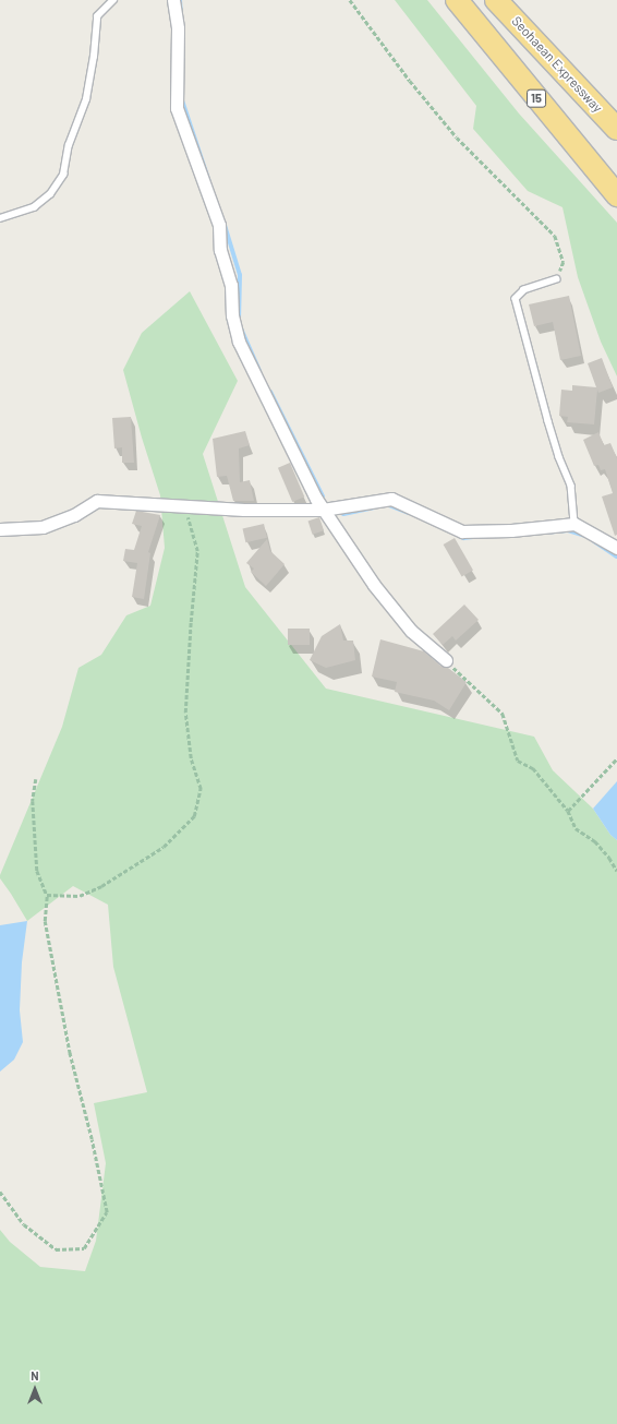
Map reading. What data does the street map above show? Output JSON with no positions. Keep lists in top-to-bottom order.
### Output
{
  "streets": {
    "highway": ["Seohaean Expressway", "15"]
  },
  "north": "top"
}
